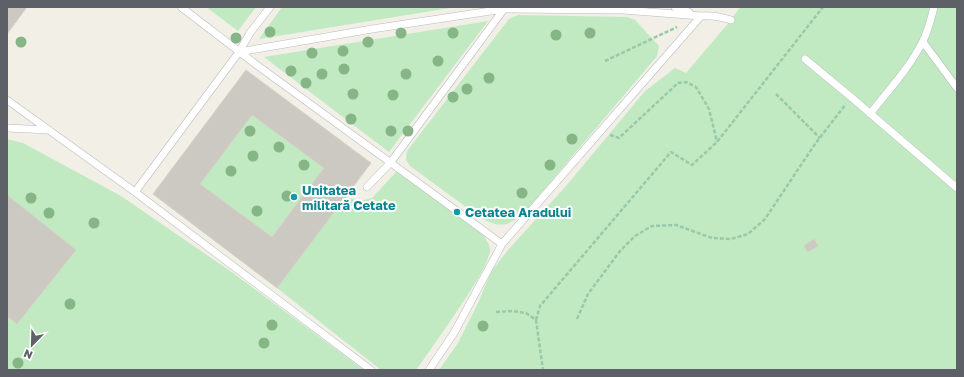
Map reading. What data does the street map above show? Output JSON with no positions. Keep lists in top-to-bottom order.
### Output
{
  "places": ["Unitatea militară Cetate", "Cetatea Aradului"],
  "north": "bottom left"
}
